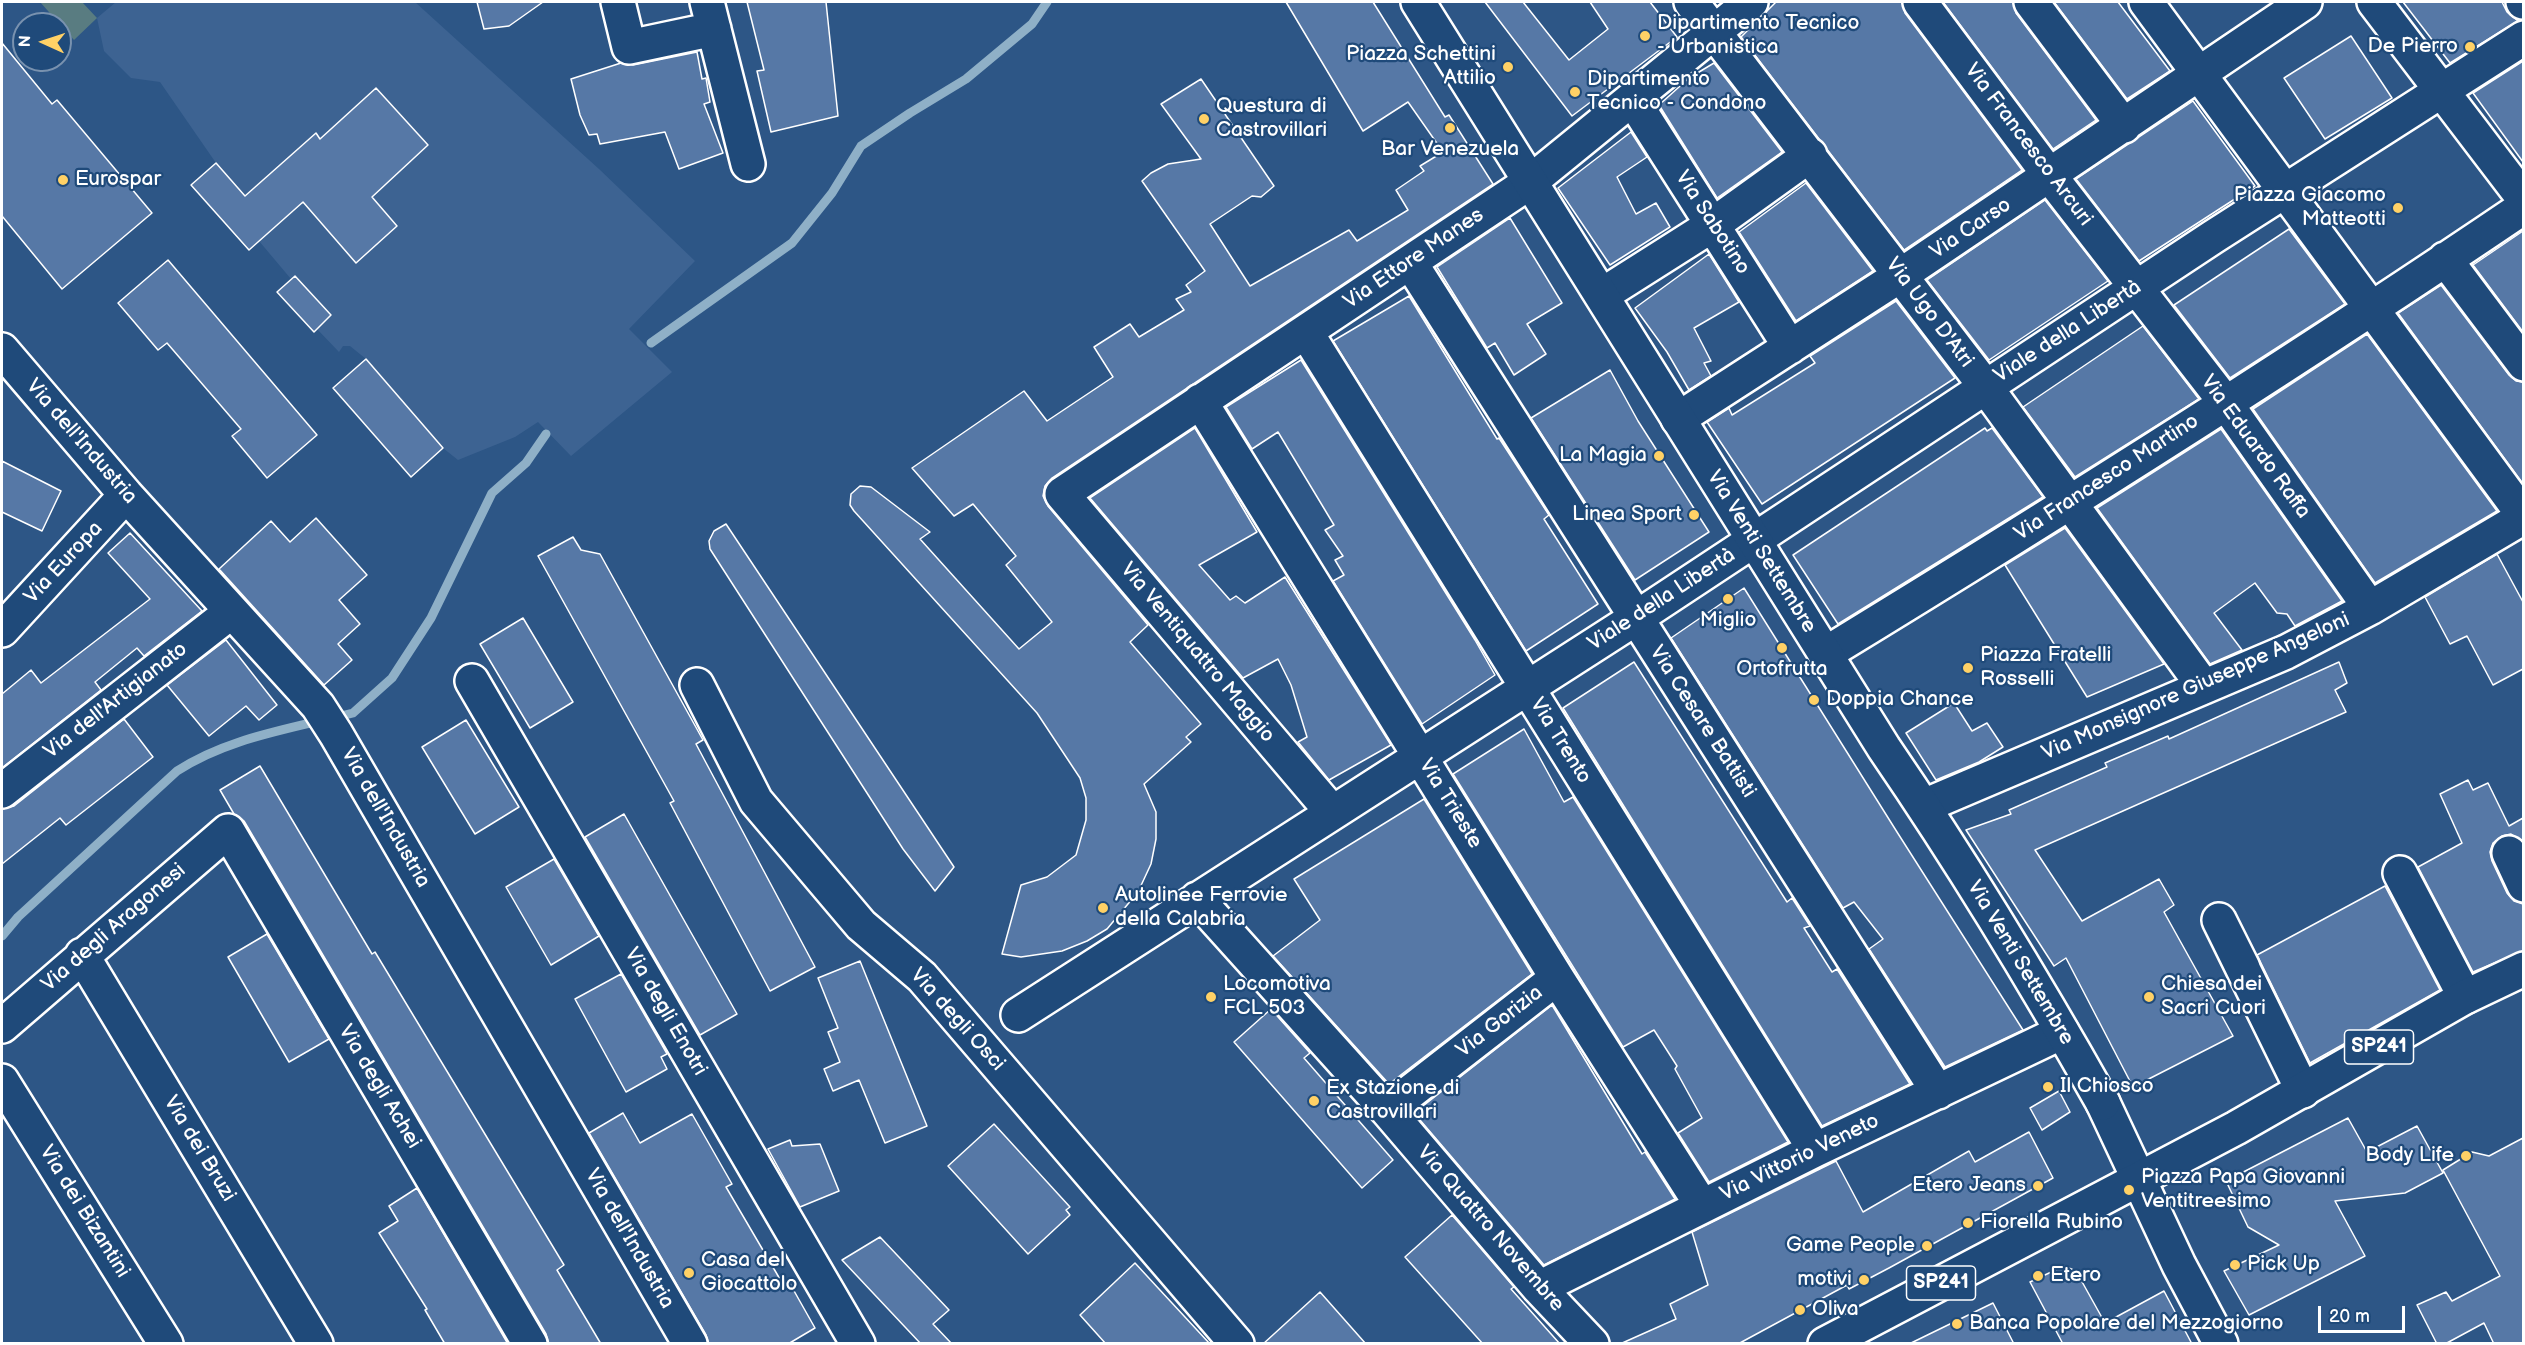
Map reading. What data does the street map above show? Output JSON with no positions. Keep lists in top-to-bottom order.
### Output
{
  "streets": {
    "street": [
      "Via Francesco Arcuri",
      "Via Sabotino",
      "Via Carso",
      "Via Ettore Manes",
      "Via Ugo D'Atri",
      "Viale della Libertà",
      "Via dell'Industria",
      "Via Eduardo Raffa",
      "Via Francesco Martino",
      "Via Venti Settembre",
      "Via Europa",
      "Via Ventiquattro Maggio",
      "Via Monsignore Giuseppe Angeloni",
      "Via dell'Artigianato",
      "Via Cesare Battisti",
      "Via Trento",
      "Via Trieste",
      "Via degli Aragonesi",
      "Via degli Enotri",
      "Via degli Osci",
      "Via Gorizia",
      "SP241",
      "Via degli Achei",
      "Via dei Bruzi",
      "Via Vittorio Veneto",
      "Via dei Bizantini",
      "Via Quattro Novembre"
    ]
  },
  "crossings": [
    ["Via Francesco Arcuri", "Via Carso"],
    ["Via Francesco Arcuri", "Viale della Libertà"],
    ["Via Francesco Arcuri", "Via Eduardo Raffa"],
    ["Via Sabotino", "Via Carso"],
    ["Via Sabotino", "Via Ettore Manes"],
    ["Via Carso", "Via Ugo D'Atri"],
    ["Via Carso", "Via Venti Settembre"],
    ["Via Ettore Manes", "Via Ugo D'Atri"],
    ["Via Ettore Manes", "Via Venti Settembre"],
    ["Via Ettore Manes", "Via Ventiquattro Maggio"],
    ["Via Ettore Manes", "Via Cesare Battisti"],
    ["Via Ettore Manes", "Via Trento"],
    ["Via Ettore Manes", "Via Trieste"],
    ["Via Ugo D'Atri", "Viale della Libertà"],
    ["Via Ugo D'Atri", "Via Francesco Martino"],
    ["Via Ugo D'Atri", "Via Monsignore Giuseppe Angeloni"],
    ["Viale della Libertà", "Via Eduardo Raffa"],
    ["Viale della Libertà", "Via Venti Settembre"],
    ["Viale della Libertà", "Via Ventiquattro Maggio"],
    ["Viale della Libertà", "Via Cesare Battisti"],
    ["Viale della Libertà", "Via Trento"],
    ["Viale della Libertà", "Via Trieste"],
    ["Viale della Libertà", "Via Quattro Novembre"],
    ["Via dell'Industria", "Via Europa"],
    ["Via dell'Industria", "Via dell'Artigianato"],
    ["Via Eduardo Raffa", "Via Francesco Martino"],
    ["Via Eduardo Raffa", "Via Monsignore Giuseppe Angeloni"],
    ["Via Francesco Martino", "Via Venti Settembre"],
    ["Via Venti Settembre", "Via Monsignore Giuseppe Angeloni"],
    ["Via Venti Settembre", "SP241"],
    ["Via Venti Settembre", "Via Vittorio Veneto"],
    ["Via Cesare Battisti", "Via Vittorio Veneto"],
    ["Via Trento", "Via Vittorio Veneto"],
    ["Via Trieste", "Via Gorizia"],
    ["Via Trieste", "Via Vittorio Veneto"],
    ["Via degli Aragonesi", "Via degli Achei"],
    ["Via degli Aragonesi", "Via dei Bruzi"],
    ["Via Gorizia", "Via Quattro Novembre"],
    ["Via Vittorio Veneto", "Via Quattro Novembre"]
  ],
  "places": [
    "Dipartimento Tecnico - Urbanistica",
    "De Pierro",
    "Piazza Schettini Attilio",
    "Dipartimento Tecnico - Condono",
    "Questura di Castrovillari",
    "Bar Venezuela",
    "Eurospar",
    "Piazza Giacomo Matteotti",
    "La Magia",
    "Linea Sport",
    "Miglio",
    "Ortofrutta",
    "Piazza Fratelli Rosselli",
    "Doppia Chance",
    "Autolinee Ferrovie della Calabria",
    "Locomotiva FCL 503",
    "Chiesa dei Sacri Cuori",
    "Il Chiosco",
    "Ex Stazione di Castrovillari",
    "Body Life",
    "Etero Jeans",
    "Piazza Papa Giovanni Ventitreesimo",
    "Fiorella Rubino",
    "Game People",
    "Pick Up",
    "Casa del Giocattolo",
    "Etero",
    "motivi",
    "Oliva",
    "Banca Popolare del Mezzogiorno"
  ],
  "scale_bar": "20 m",
  "north": "left"
}
